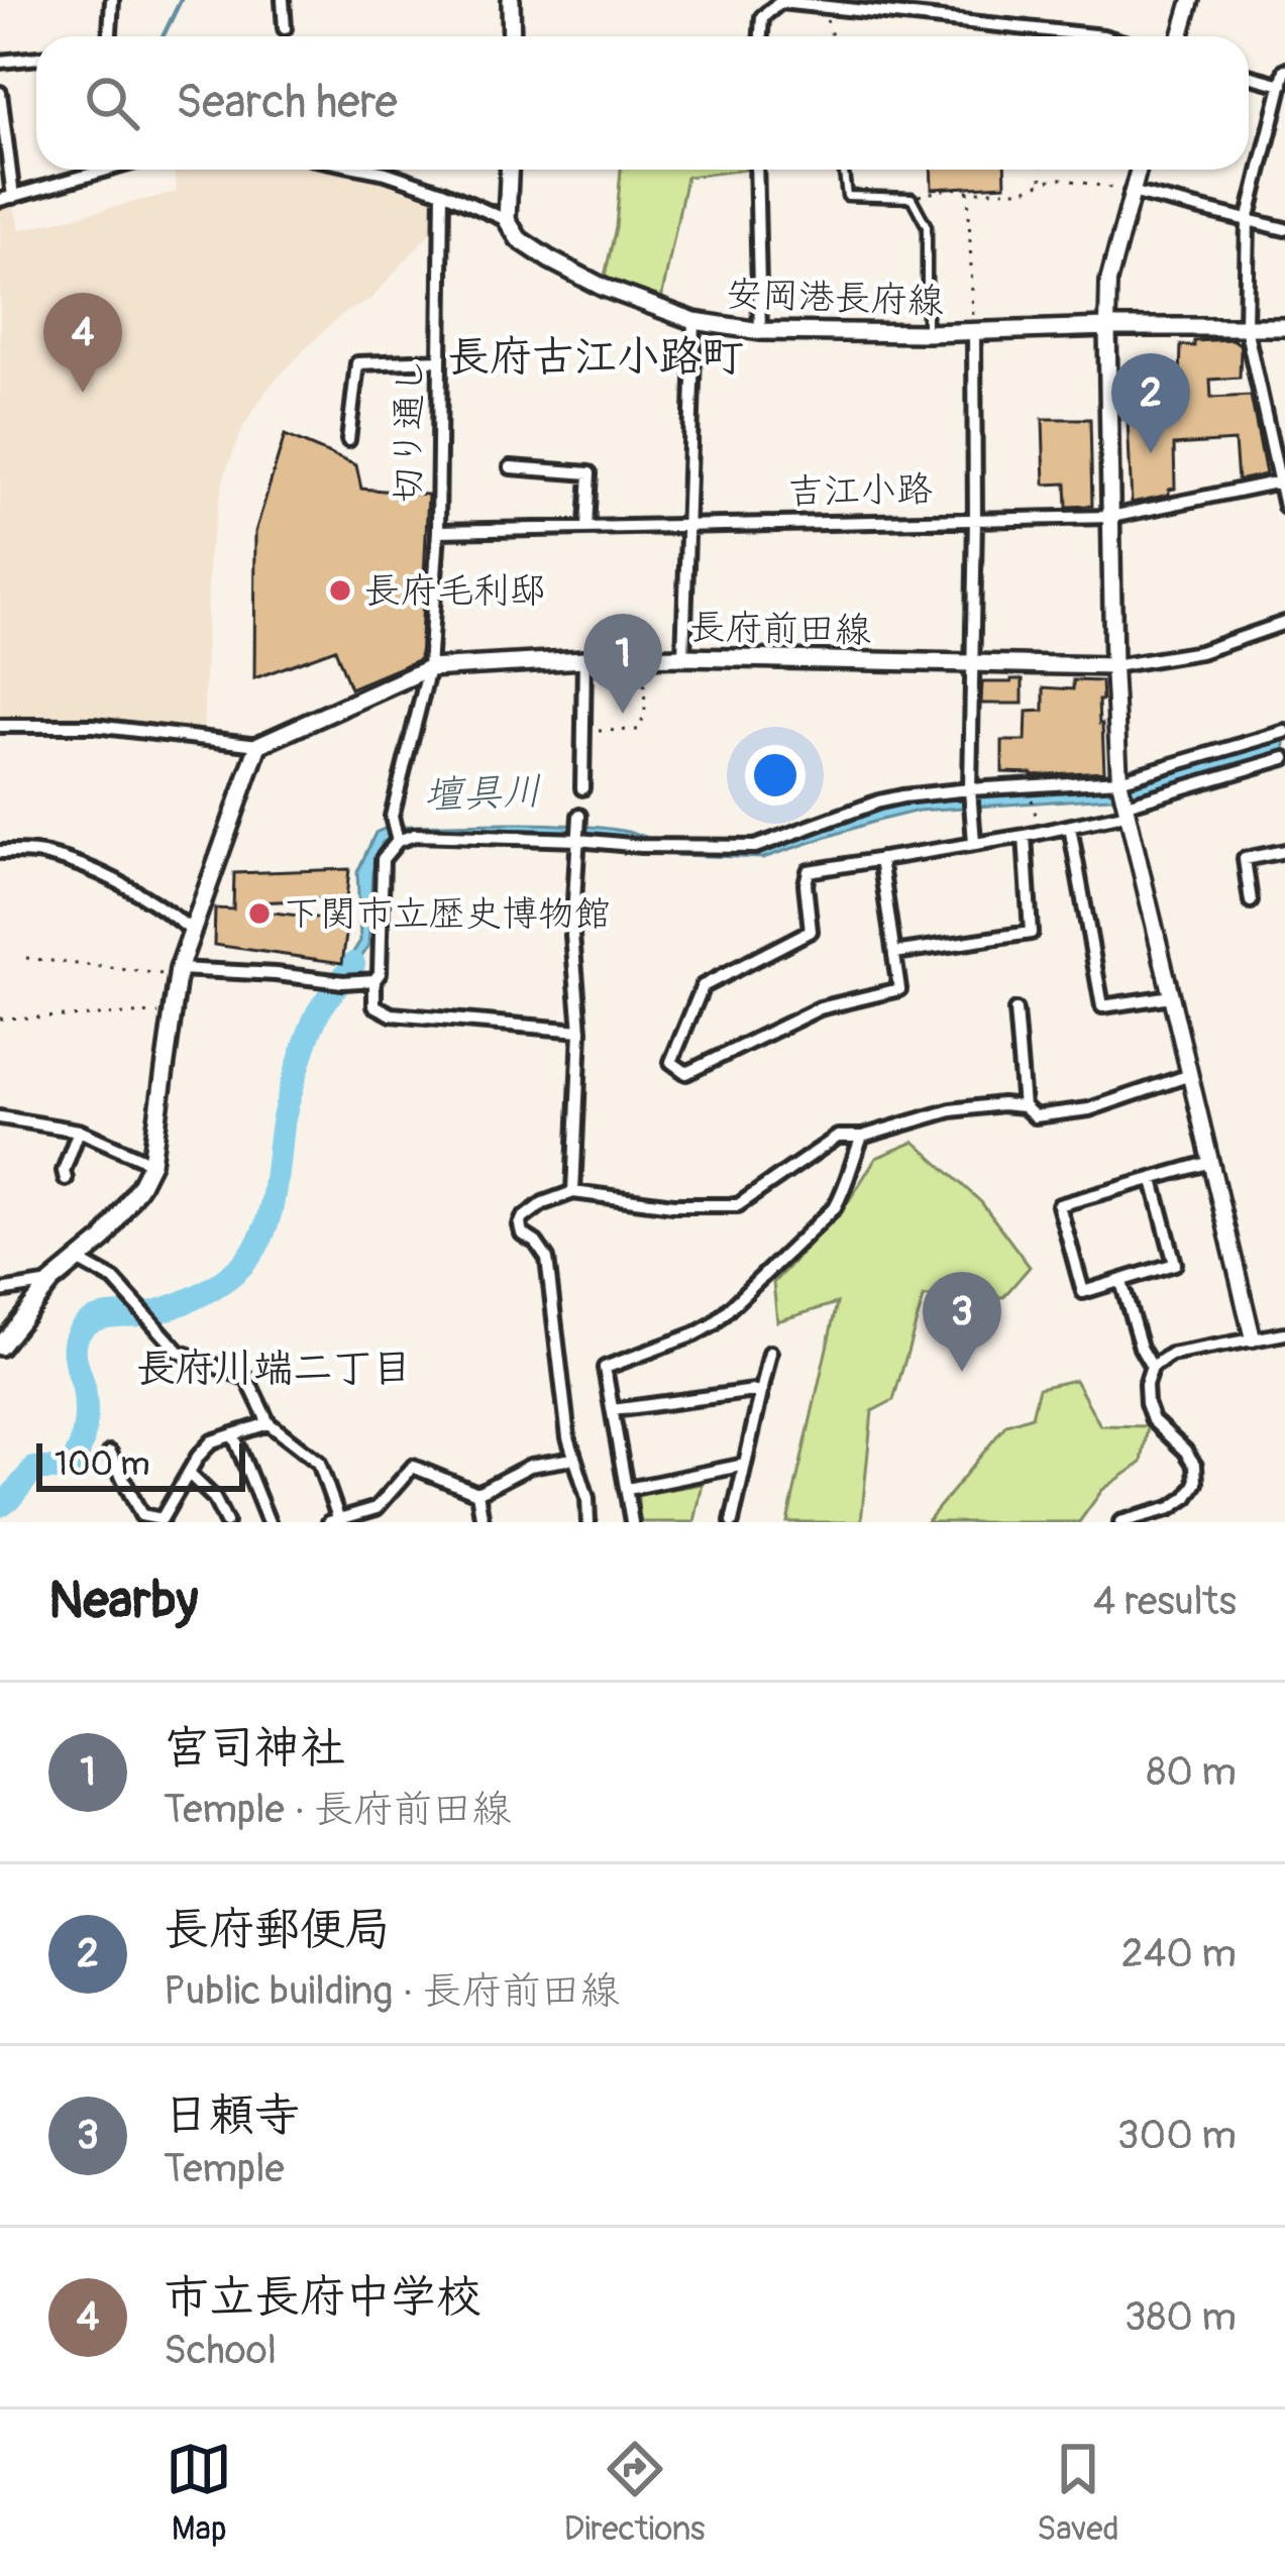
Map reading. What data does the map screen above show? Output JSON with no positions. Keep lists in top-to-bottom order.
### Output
{
  "streets": {
    "main road": ["安岡港長府線", "長府前田線"],
    "street": ["切り通し", "吉江小路"]
  },
  "crossings": [
    ["切り通し", "吉江小路"],
    ["切り通し", "長府前田線"]
  ],
  "districts": ["長府古江小路町", "長府川端二丁目"],
  "water": ["壇具川"],
  "places": ["長府毛利邸", "下関市立歴史博物館"],
  "scale_bar": "100 m",
  "page": {
    "search": "Search here",
    "pins": [
      "4",
      "2",
      "1",
      "3"
    ],
    "scale": "100 m",
    "heading": ["Nearby", "4 results"],
    "list": [
      {
        "mark": "1",
        "name": "宮司神社",
        "note": "Temple · 長府前田線",
        "value": "80 m"
      },
      {
        "mark": "2",
        "name": "長府郵便局",
        "note": "Public building · 長府前田線",
        "value": "240 m"
      },
      {
        "mark": "3",
        "name": "日頼寺",
        "note": "Temple",
        "value": "300 m"
      },
      {
        "mark": "4",
        "name": "市立長府中学校",
        "note": "School",
        "value": "380 m"
      }
    ],
    "nav": ["Map", "Directions", "Saved"]
  }
}
